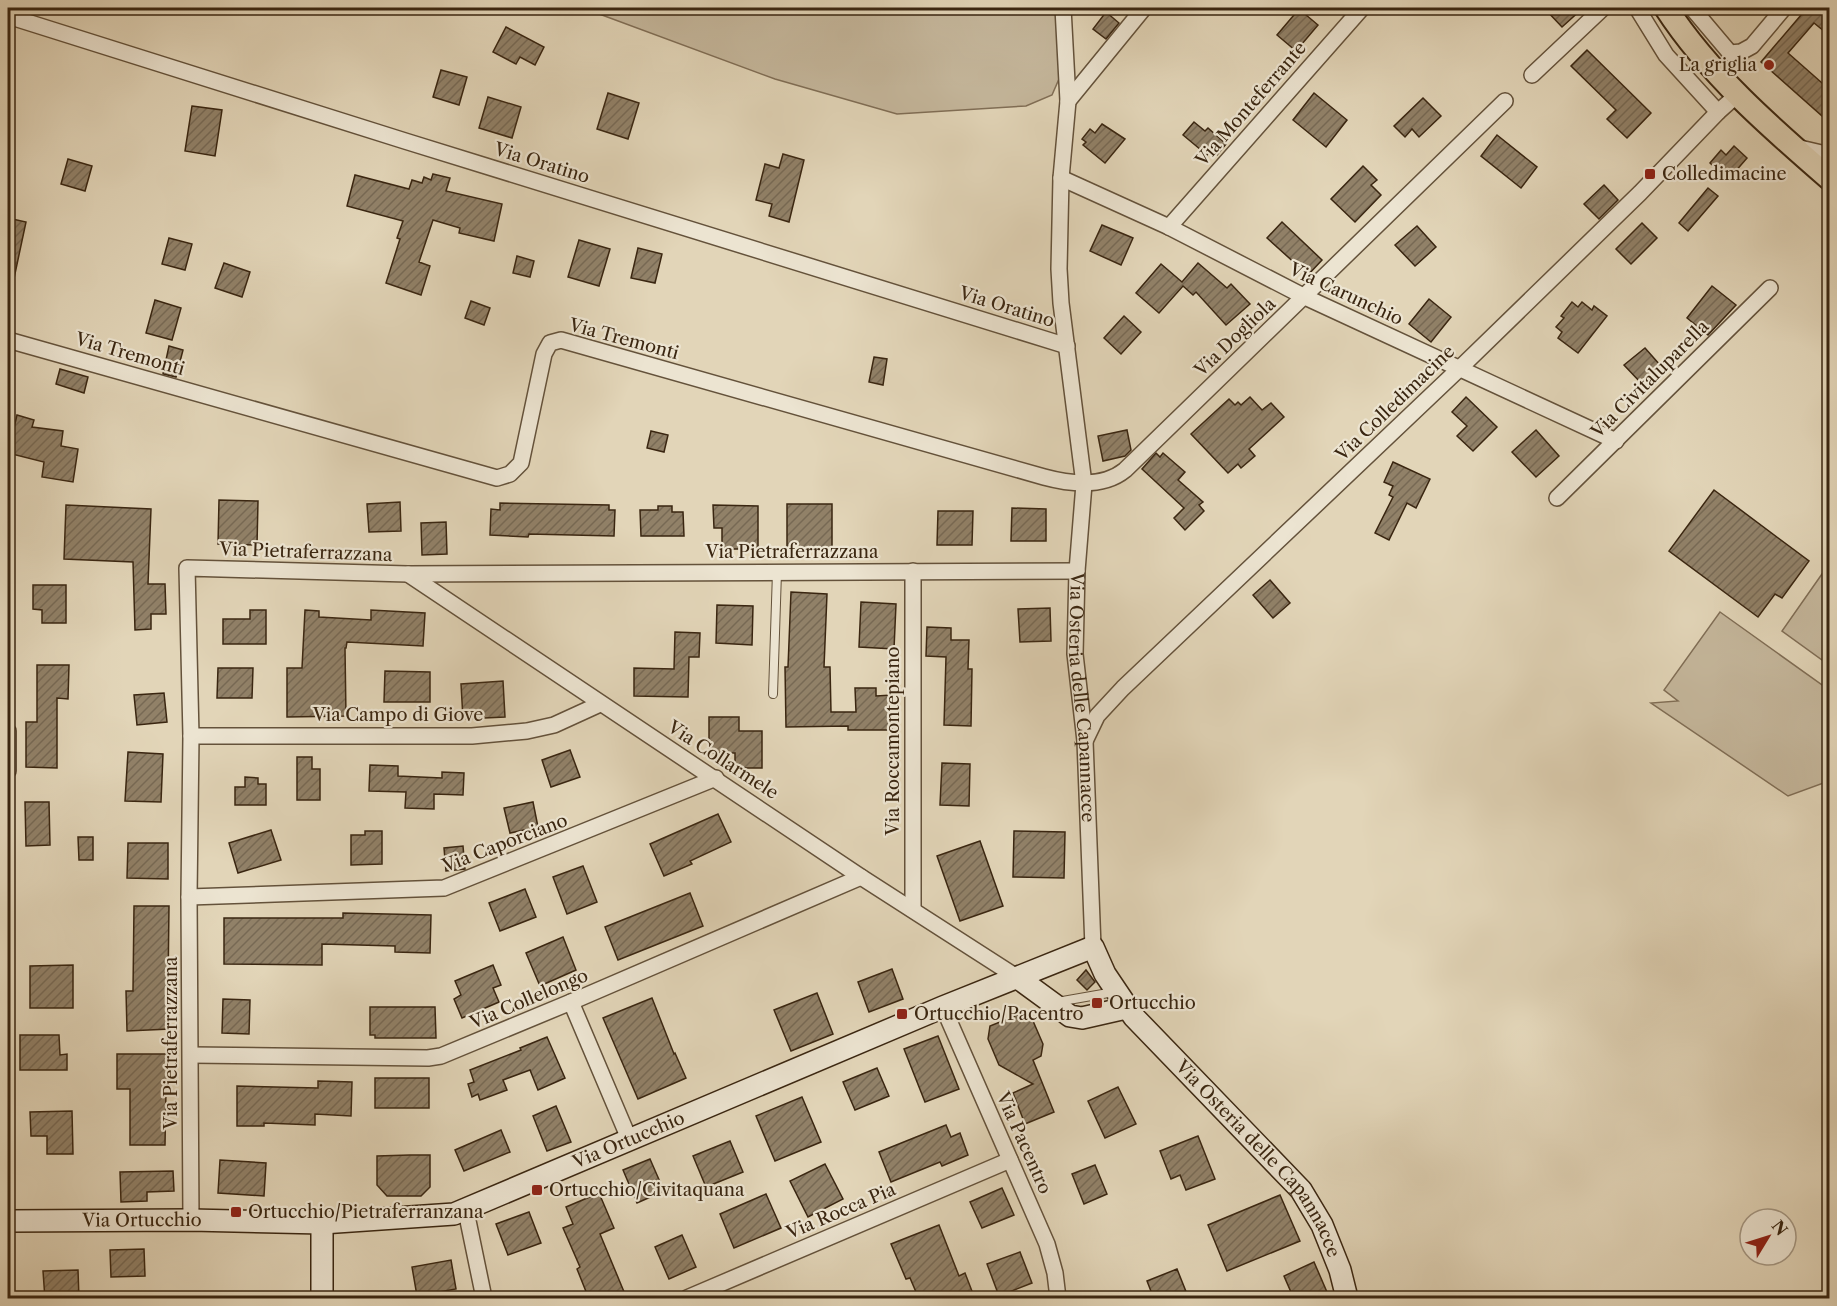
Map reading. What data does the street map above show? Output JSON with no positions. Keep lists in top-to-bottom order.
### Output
{
  "streets": {
    "street": [
      "Via Monteferrante",
      "Via Oratino",
      "Via Carunchio",
      "Via Dogliola",
      "Via Tremonti",
      "Via Civitaluparella",
      "Via Colledimacine",
      "Via Pietraferrazzana",
      "Via Osteria delle Capannacce",
      "Via Campo di Giove",
      "Via Roccamontepiano",
      "Via Collarmele",
      "Via Caporciano",
      "Via Collelongo",
      "Via Ortucchio",
      "Via Pacentro",
      "Via Rocca Pia"
    ]
  },
  "crossings": [
    ["Via Monteferrante", "Via Carunchio"],
    ["Via Oratino", "Via Osteria delle Capannacce"],
    ["Via Carunchio", "Via Dogliola"],
    ["Via Carunchio", "Via Civitaluparella"],
    ["Via Carunchio", "Via Colledimacine"],
    ["Via Carunchio", "Via Osteria delle Capannacce"],
    ["Via Dogliola", "Via Tremonti"],
    ["Via Dogliola", "Via Osteria delle Capannacce"],
    ["Via Tremonti", "Via Osteria delle Capannacce"],
    ["Via Colledimacine", "Via Osteria delle Capannacce"],
    ["Via Pietraferrazzana", "Via Osteria delle Capannacce"],
    ["Via Pietraferrazzana", "Via Campo di Giove"],
    ["Via Pietraferrazzana", "Via Roccamontepiano"],
    ["Via Pietraferrazzana", "Via Collarmele"],
    ["Via Pietraferrazzana", "Via Caporciano"],
    ["Via Pietraferrazzana", "Via Collelongo"],
    ["Via Pietraferrazzana", "Via Ortucchio"],
    ["Via Osteria delle Capannacce", "Via Ortucchio"],
    ["Via Campo di Giove", "Via Collarmele"],
    ["Via Roccamontepiano", "Via Collarmele"],
    ["Via Collarmele", "Via Caporciano"],
    ["Via Collarmele", "Via Collelongo"],
    ["Via Collarmele", "Via Ortucchio"],
    ["Via Ortucchio", "Via Pacentro"],
    ["Via Pacentro", "Via Rocca Pia"]
  ],
  "places": {
    "other": ["La griglia"],
    "transit": [
      "Colledimacine",
      "Ortucchio",
      "Ortucchio/Pacentro",
      "Ortucchio/Civitaquana",
      "Ortucchio/Pietraferranzana"
    ]
  },
  "north": "top right"
}
